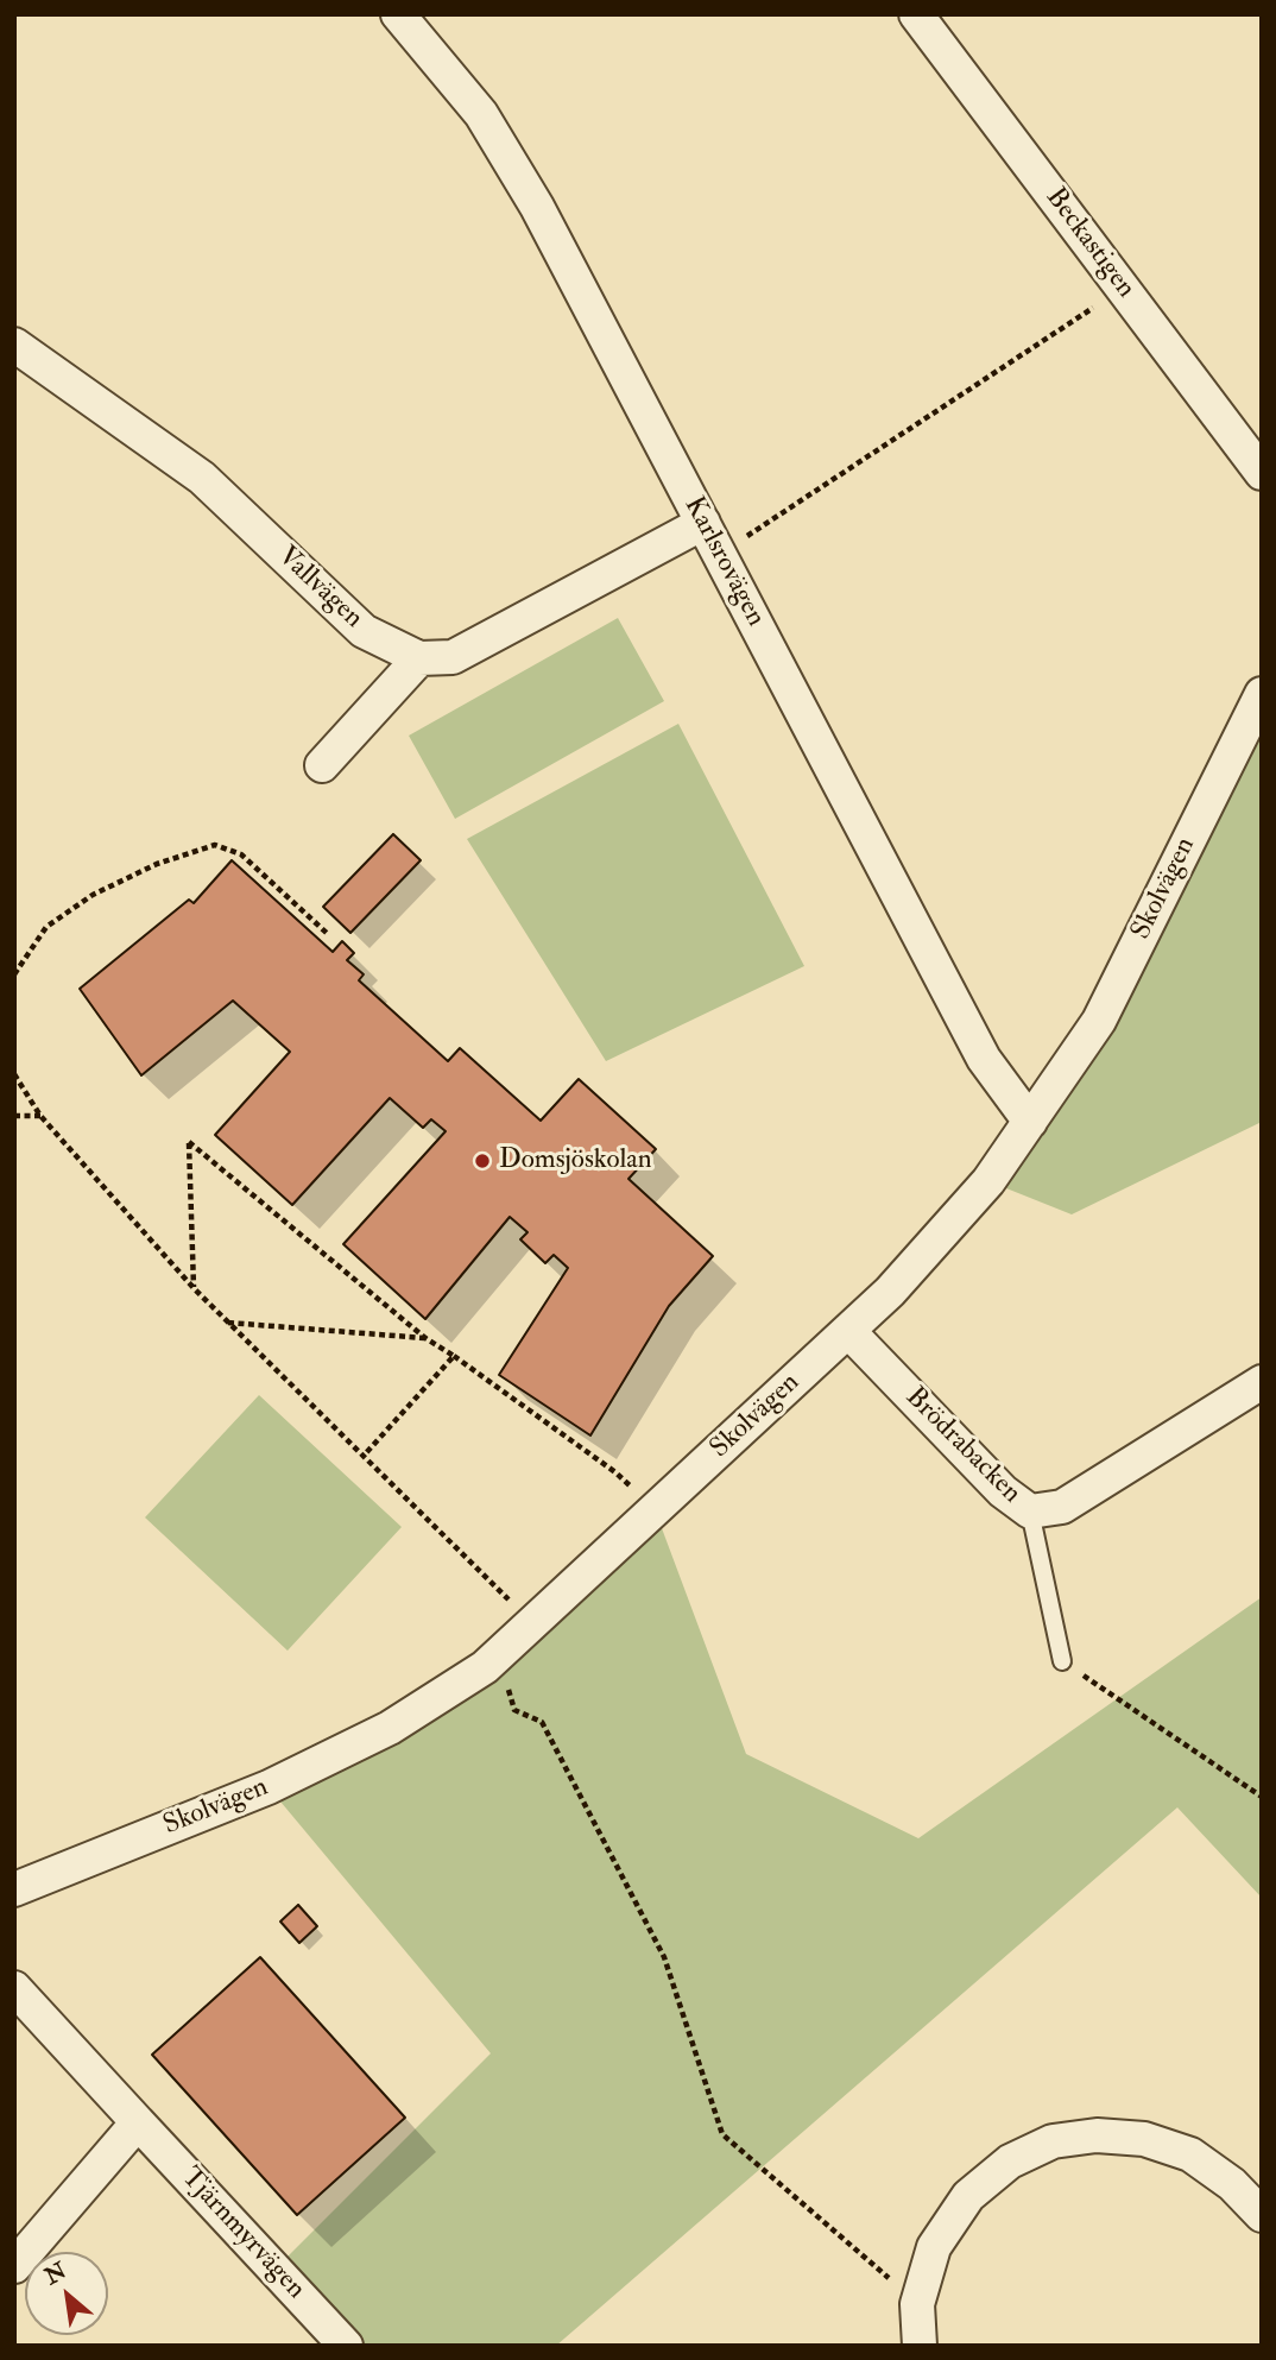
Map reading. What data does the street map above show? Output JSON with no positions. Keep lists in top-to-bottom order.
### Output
{
  "streets": {
    "street": [
      "Beckastigen",
      "Karlsrovägen",
      "Vallvägen",
      "Skolvägen",
      "Brödrabacken",
      "Tjärnmyrvägen"
    ]
  },
  "crossings": [
    ["Karlsrovägen", "Skolvägen"],
    ["Skolvägen", "Brödrabacken"]
  ],
  "places": ["Domsjöskolan"],
  "north": "top left"
}
